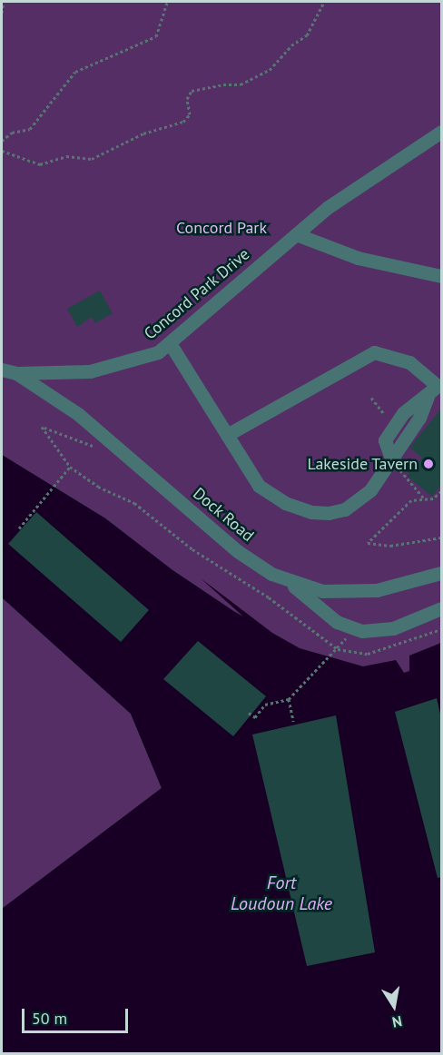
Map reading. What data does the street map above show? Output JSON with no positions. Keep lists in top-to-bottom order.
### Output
{
  "streets": {
    "street": ["Concord Park Drive", "Dock Road"]
  },
  "crossings": [
    ["Concord Park Drive", "Dock Road"]
  ],
  "water": ["Fort Loudoun Lake"],
  "parks": ["Concord Park"],
  "places": ["Lakeside Tavern"],
  "scale_bar": "50 m",
  "north": "bottom"
}
